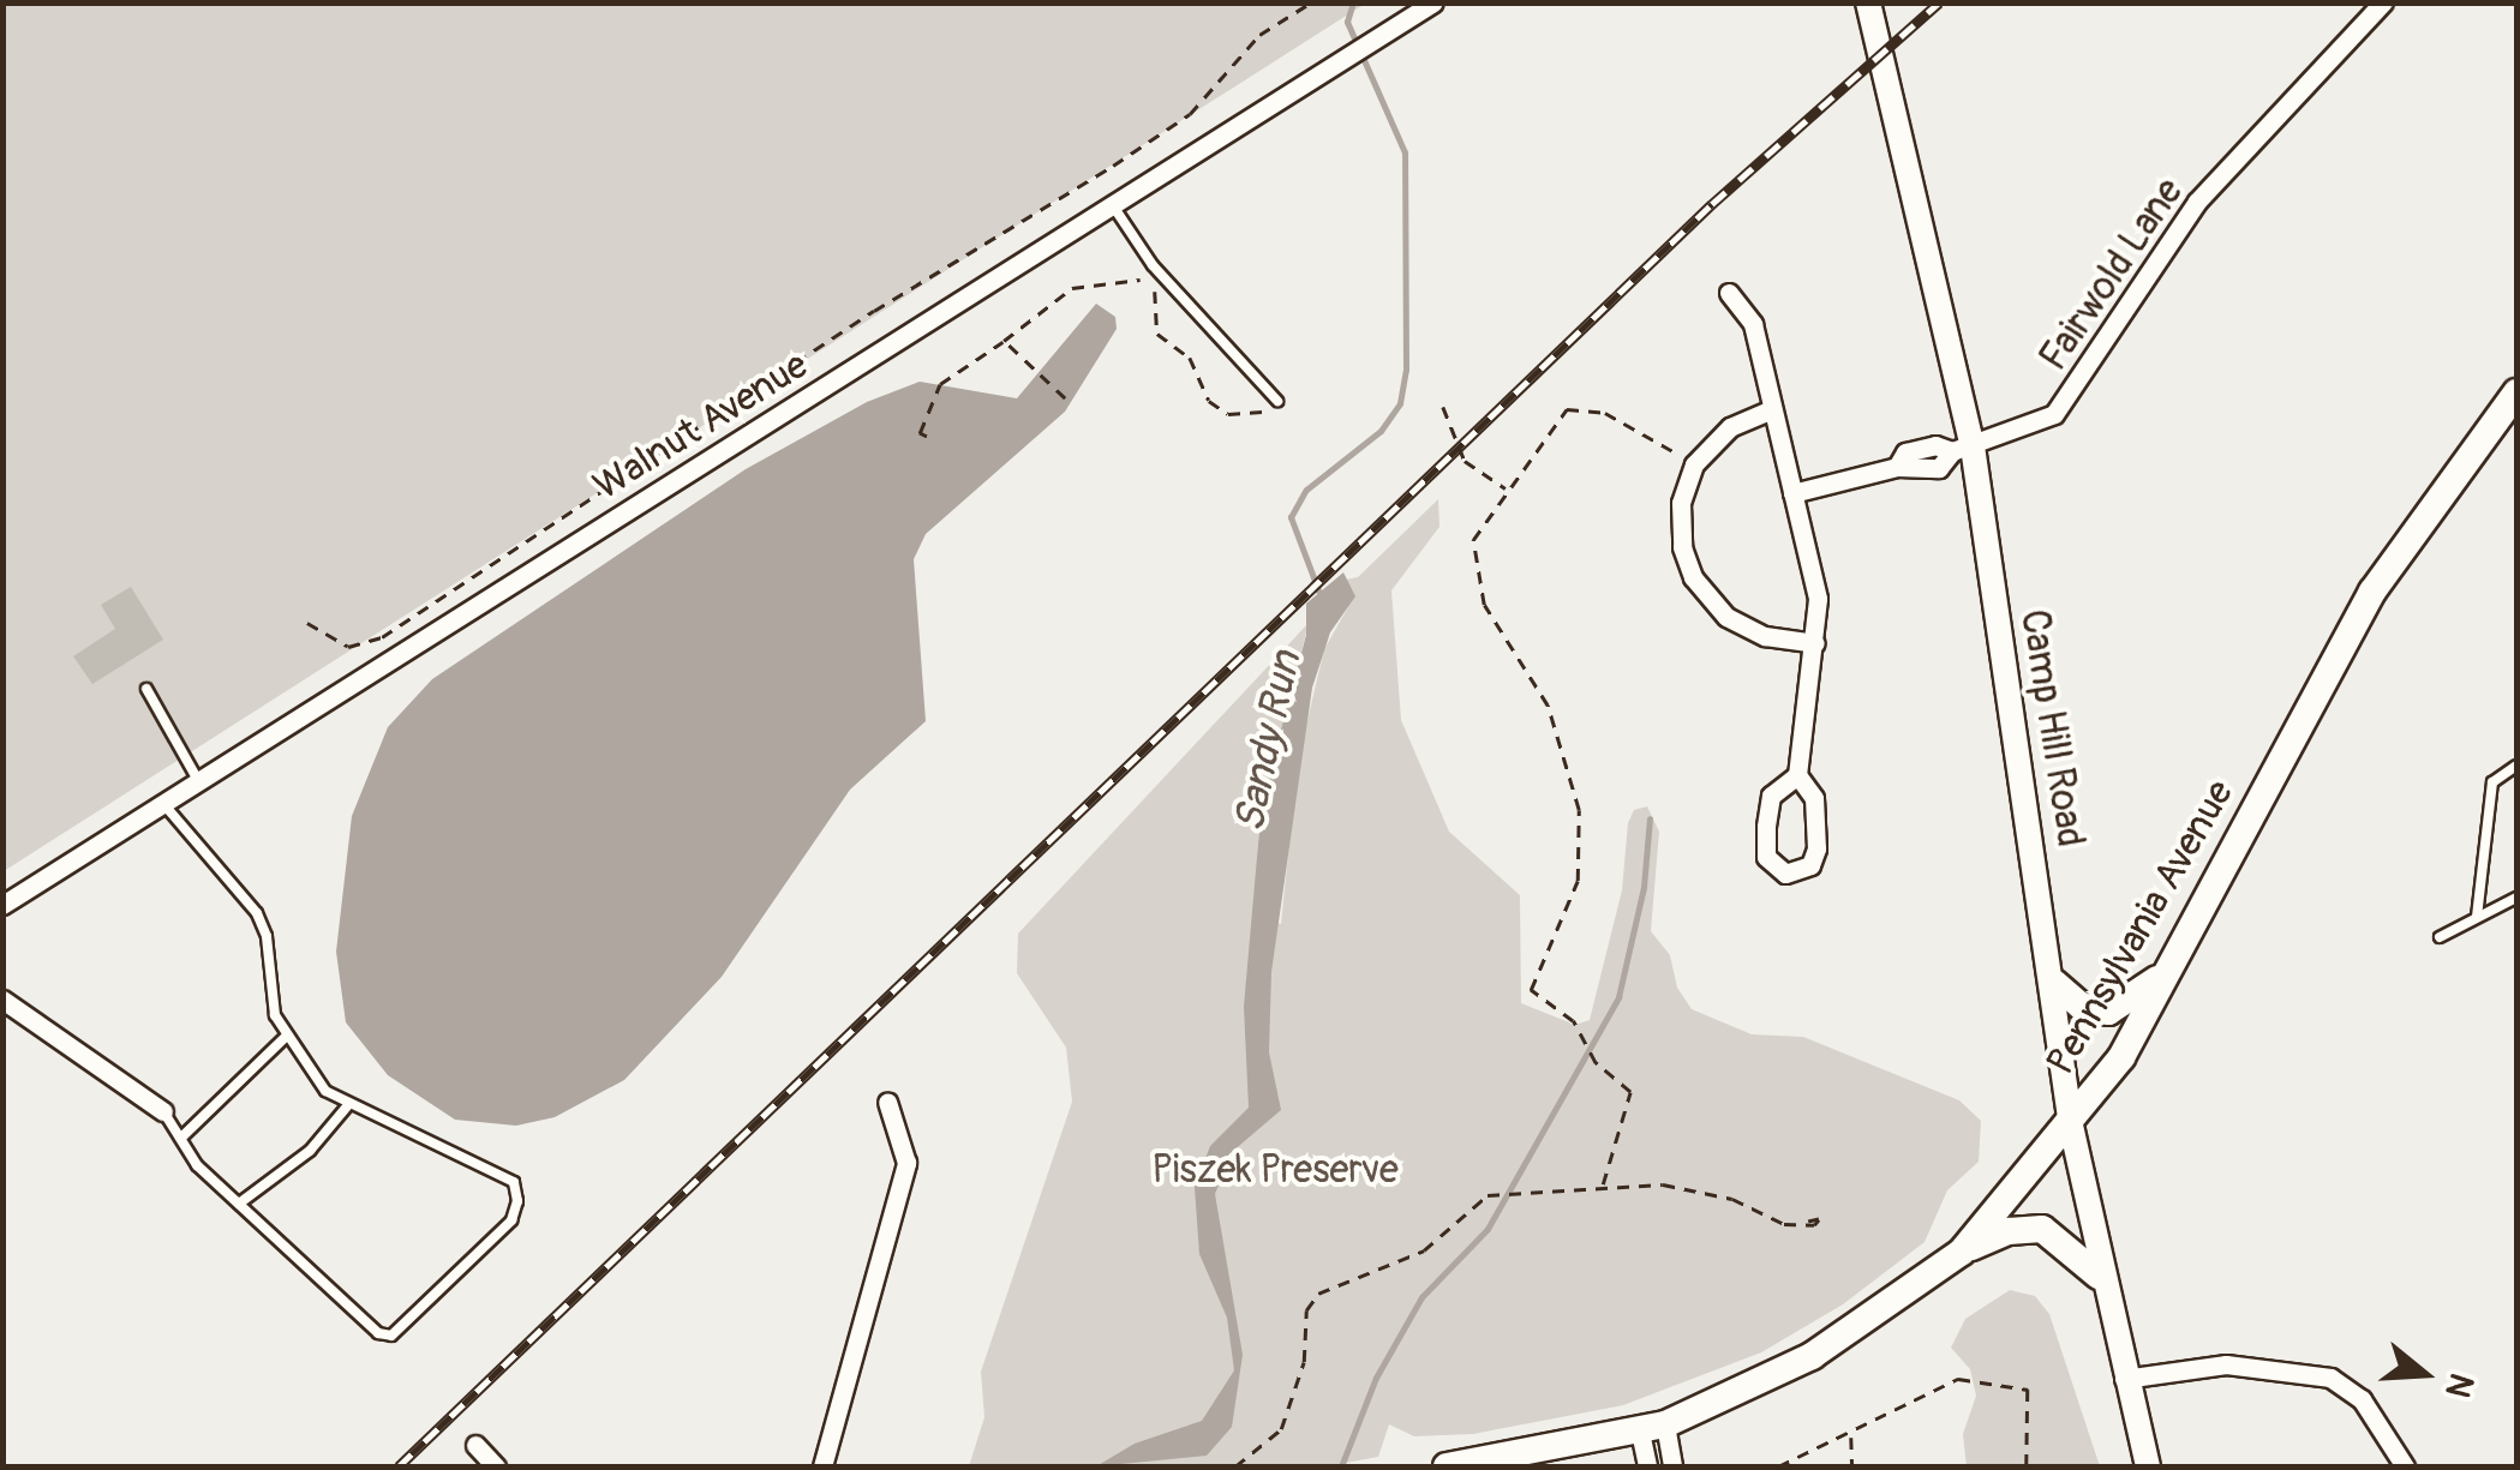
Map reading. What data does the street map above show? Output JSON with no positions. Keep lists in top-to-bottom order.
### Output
{
  "streets": {
    "main road": ["Pennsylvania Avenue"],
    "street": ["Fairwold Lane", "Walnut Avenue", "Camp Hill Road"]
  },
  "crossings": [
    ["Fairwold Lane", "Camp Hill Road"],
    ["Camp Hill Road", "Pennsylvania Avenue"]
  ],
  "water": ["Sandy Run"],
  "parks": ["Piszek Preserve"],
  "north": "right"
}
